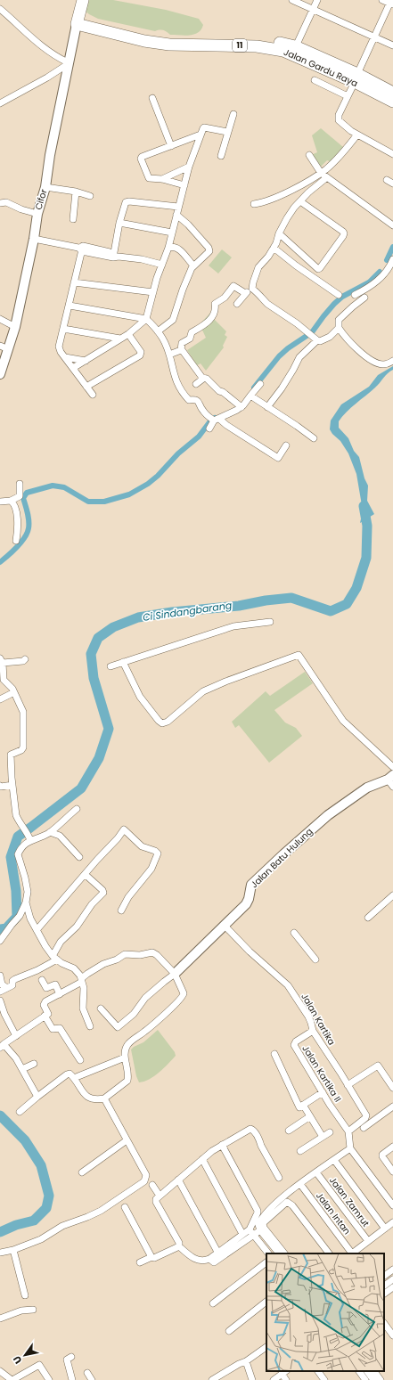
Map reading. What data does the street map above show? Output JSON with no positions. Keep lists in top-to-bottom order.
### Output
{
  "streets": {
    "highway": ["11", "Jalan Gardu Raya"],
    "street": [
      "Cifor",
      "Jalan Batu Hulung",
      "Jalan Kartika",
      "Jalan Kartika II",
      "Jalan Zamrut",
      "Jalan Intan"
    ]
  },
  "crossings": [
    ["Jalan Gardu Raya", "Cifor"],
    ["Jalan Batu Hulung", "Jalan Kartika"],
    ["Jalan Kartika", "Jalan Kartika II"]
  ],
  "water": ["Ci Sindangbarang"],
  "north": "bottom left"
}
